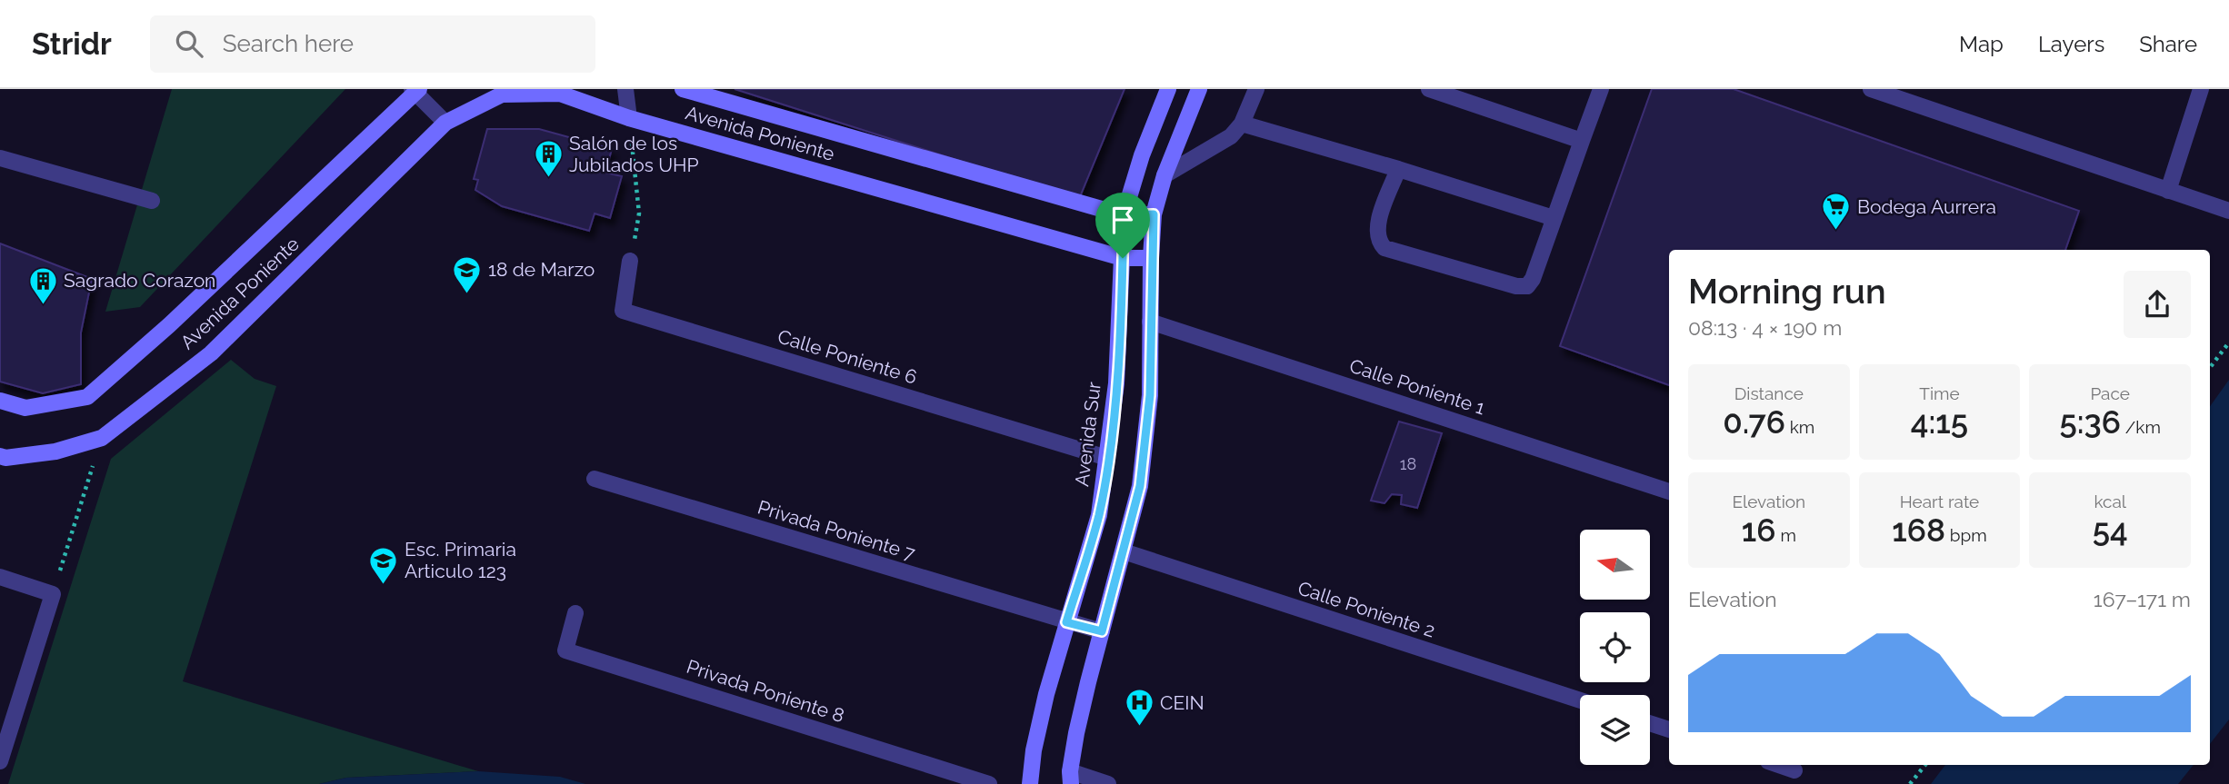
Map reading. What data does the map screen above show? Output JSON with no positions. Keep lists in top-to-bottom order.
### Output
{
  "streets": {
    "street": [
      "Avenida Poniente",
      "Calle Poniente 6",
      "Calle Poniente 1",
      "Avenida Sur",
      "Privada Poniente 7",
      "Calle Poniente 2",
      "Privada Poniente 8"
    ]
  },
  "crossings": [
    ["Avenida Poniente", "Avenida Sur"],
    ["Calle Poniente 6", "Avenida Sur"],
    ["Avenida Sur", "Privada Poniente 7"]
  ],
  "places": {
    "building": ["Salón de los Jubilados UHP", "Sagrado Corazon"],
    "supermarket": ["Bodega Aurrera"],
    "school or university": ["18 de Marzo", "Esc. Primaria Articulo 123"],
    "hospital": ["CEIN"]
  },
  "house_numbers": ["18"],
  "north": "left",
  "page": {
    "header": "Stridr",
    "search": "Search here",
    "nav": ["Map", "Layers", "Share"],
    "heading": ["Morning run", "08:13 · 4 × 190 m"],
    "stats": [
      ["Distance", "0.76 km"],
      ["Time", "4:15"],
      ["Pace", "5:36 /km"],
      ["Elevation", "16 m"],
      ["Heart rate", "168 bpm"],
      ["kcal", "54"]
    ],
    "chart": ["Elevation", "167–171 m"]
  }
}
